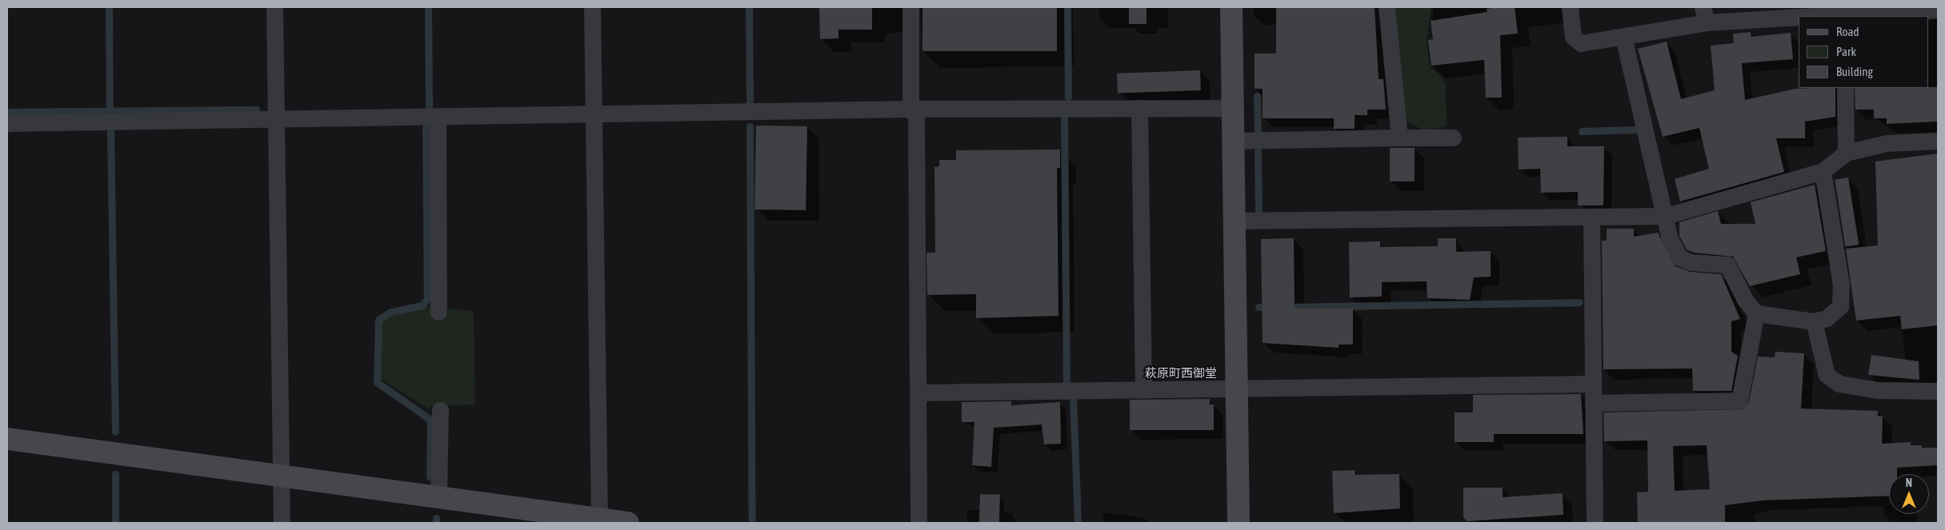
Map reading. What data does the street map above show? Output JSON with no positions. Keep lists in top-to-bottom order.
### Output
{
  "districts": ["萩原町西御堂"],
  "legend": ["Road", "Park", "Building"],
  "north": "top"
}
